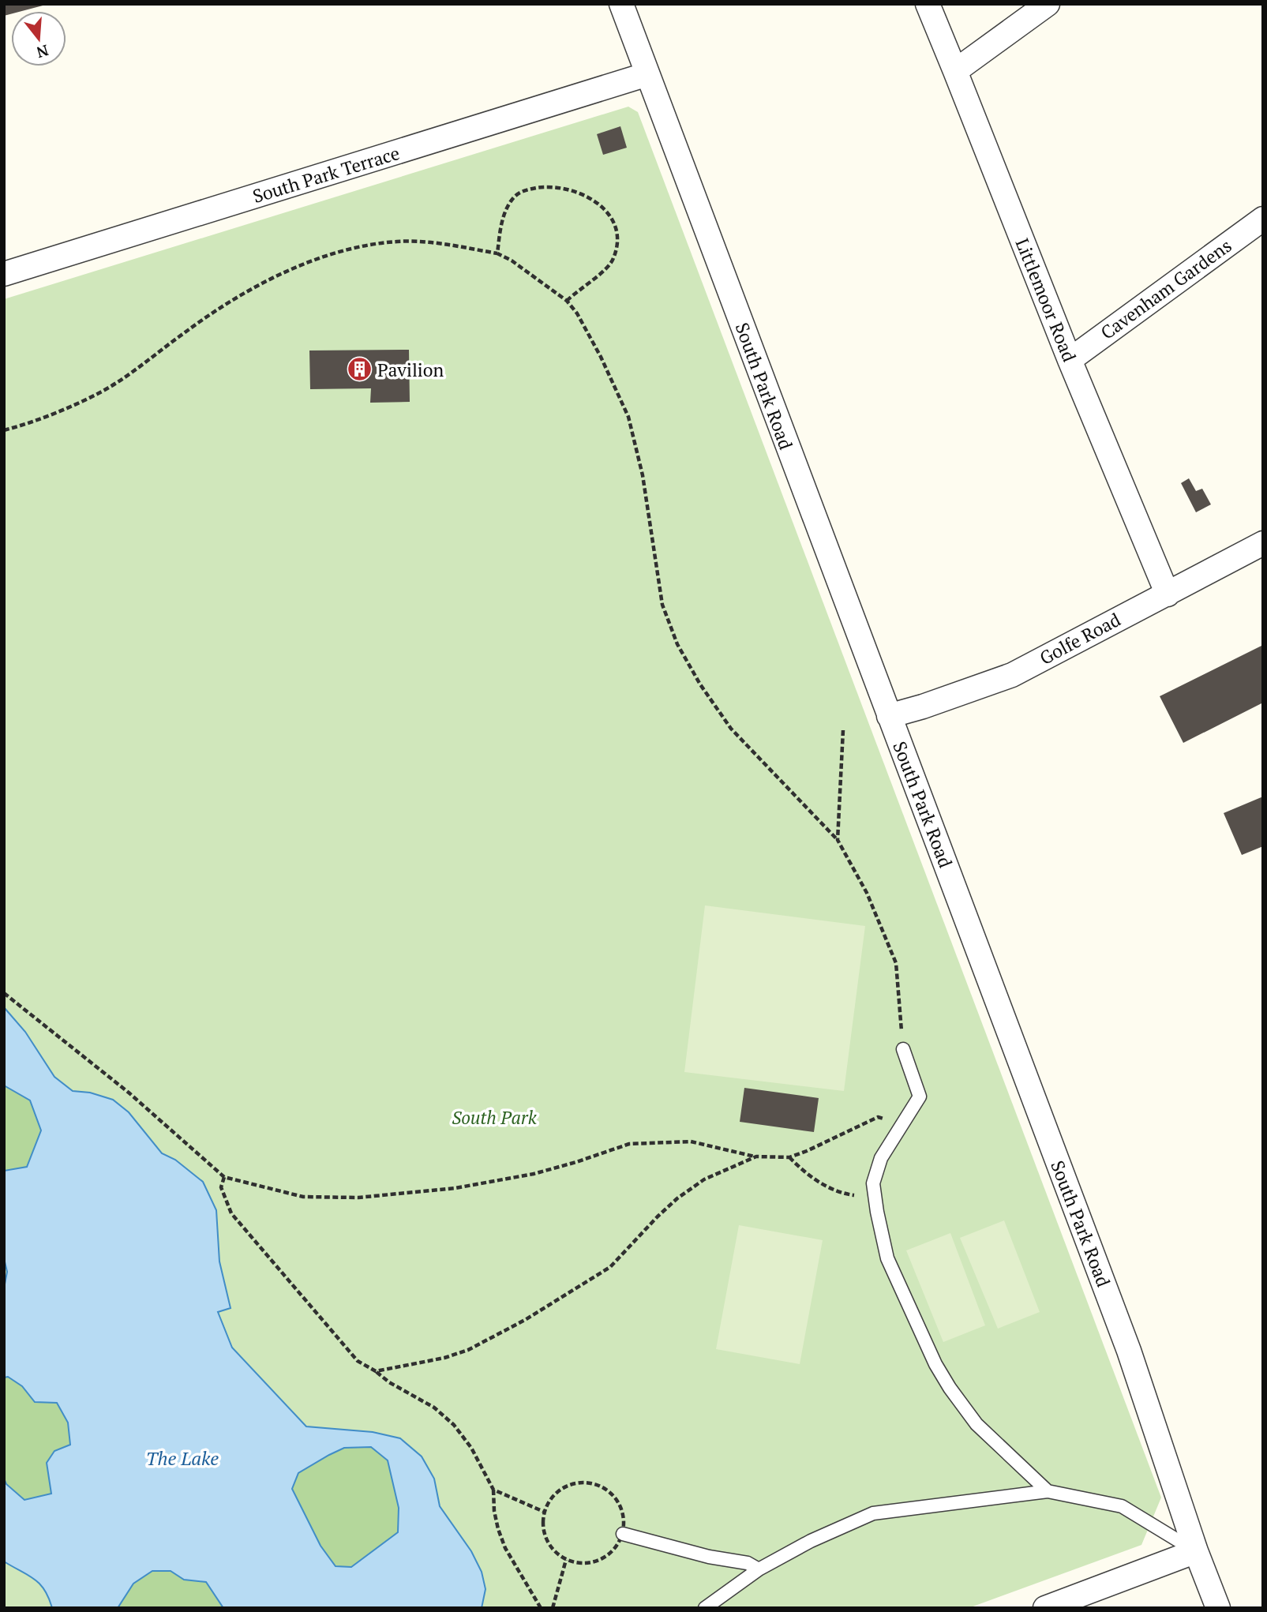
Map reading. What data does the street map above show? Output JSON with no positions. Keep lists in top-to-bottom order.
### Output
{
  "streets": {
    "street": [
      "South Park Terrace",
      "Cavenham Gardens",
      "Littlemoor Road",
      "South Park Road",
      "Golfe Road"
    ]
  },
  "crossings": [
    ["South Park Terrace", "South Park Road"],
    ["Cavenham Gardens", "Littlemoor Road"],
    ["Littlemoor Road", "Golfe Road"],
    ["South Park Road", "Golfe Road"]
  ],
  "water": ["The Lake"],
  "parks": ["South Park"],
  "places": {
    "building": ["Pavilion"]
  },
  "north": "bottom"
}
